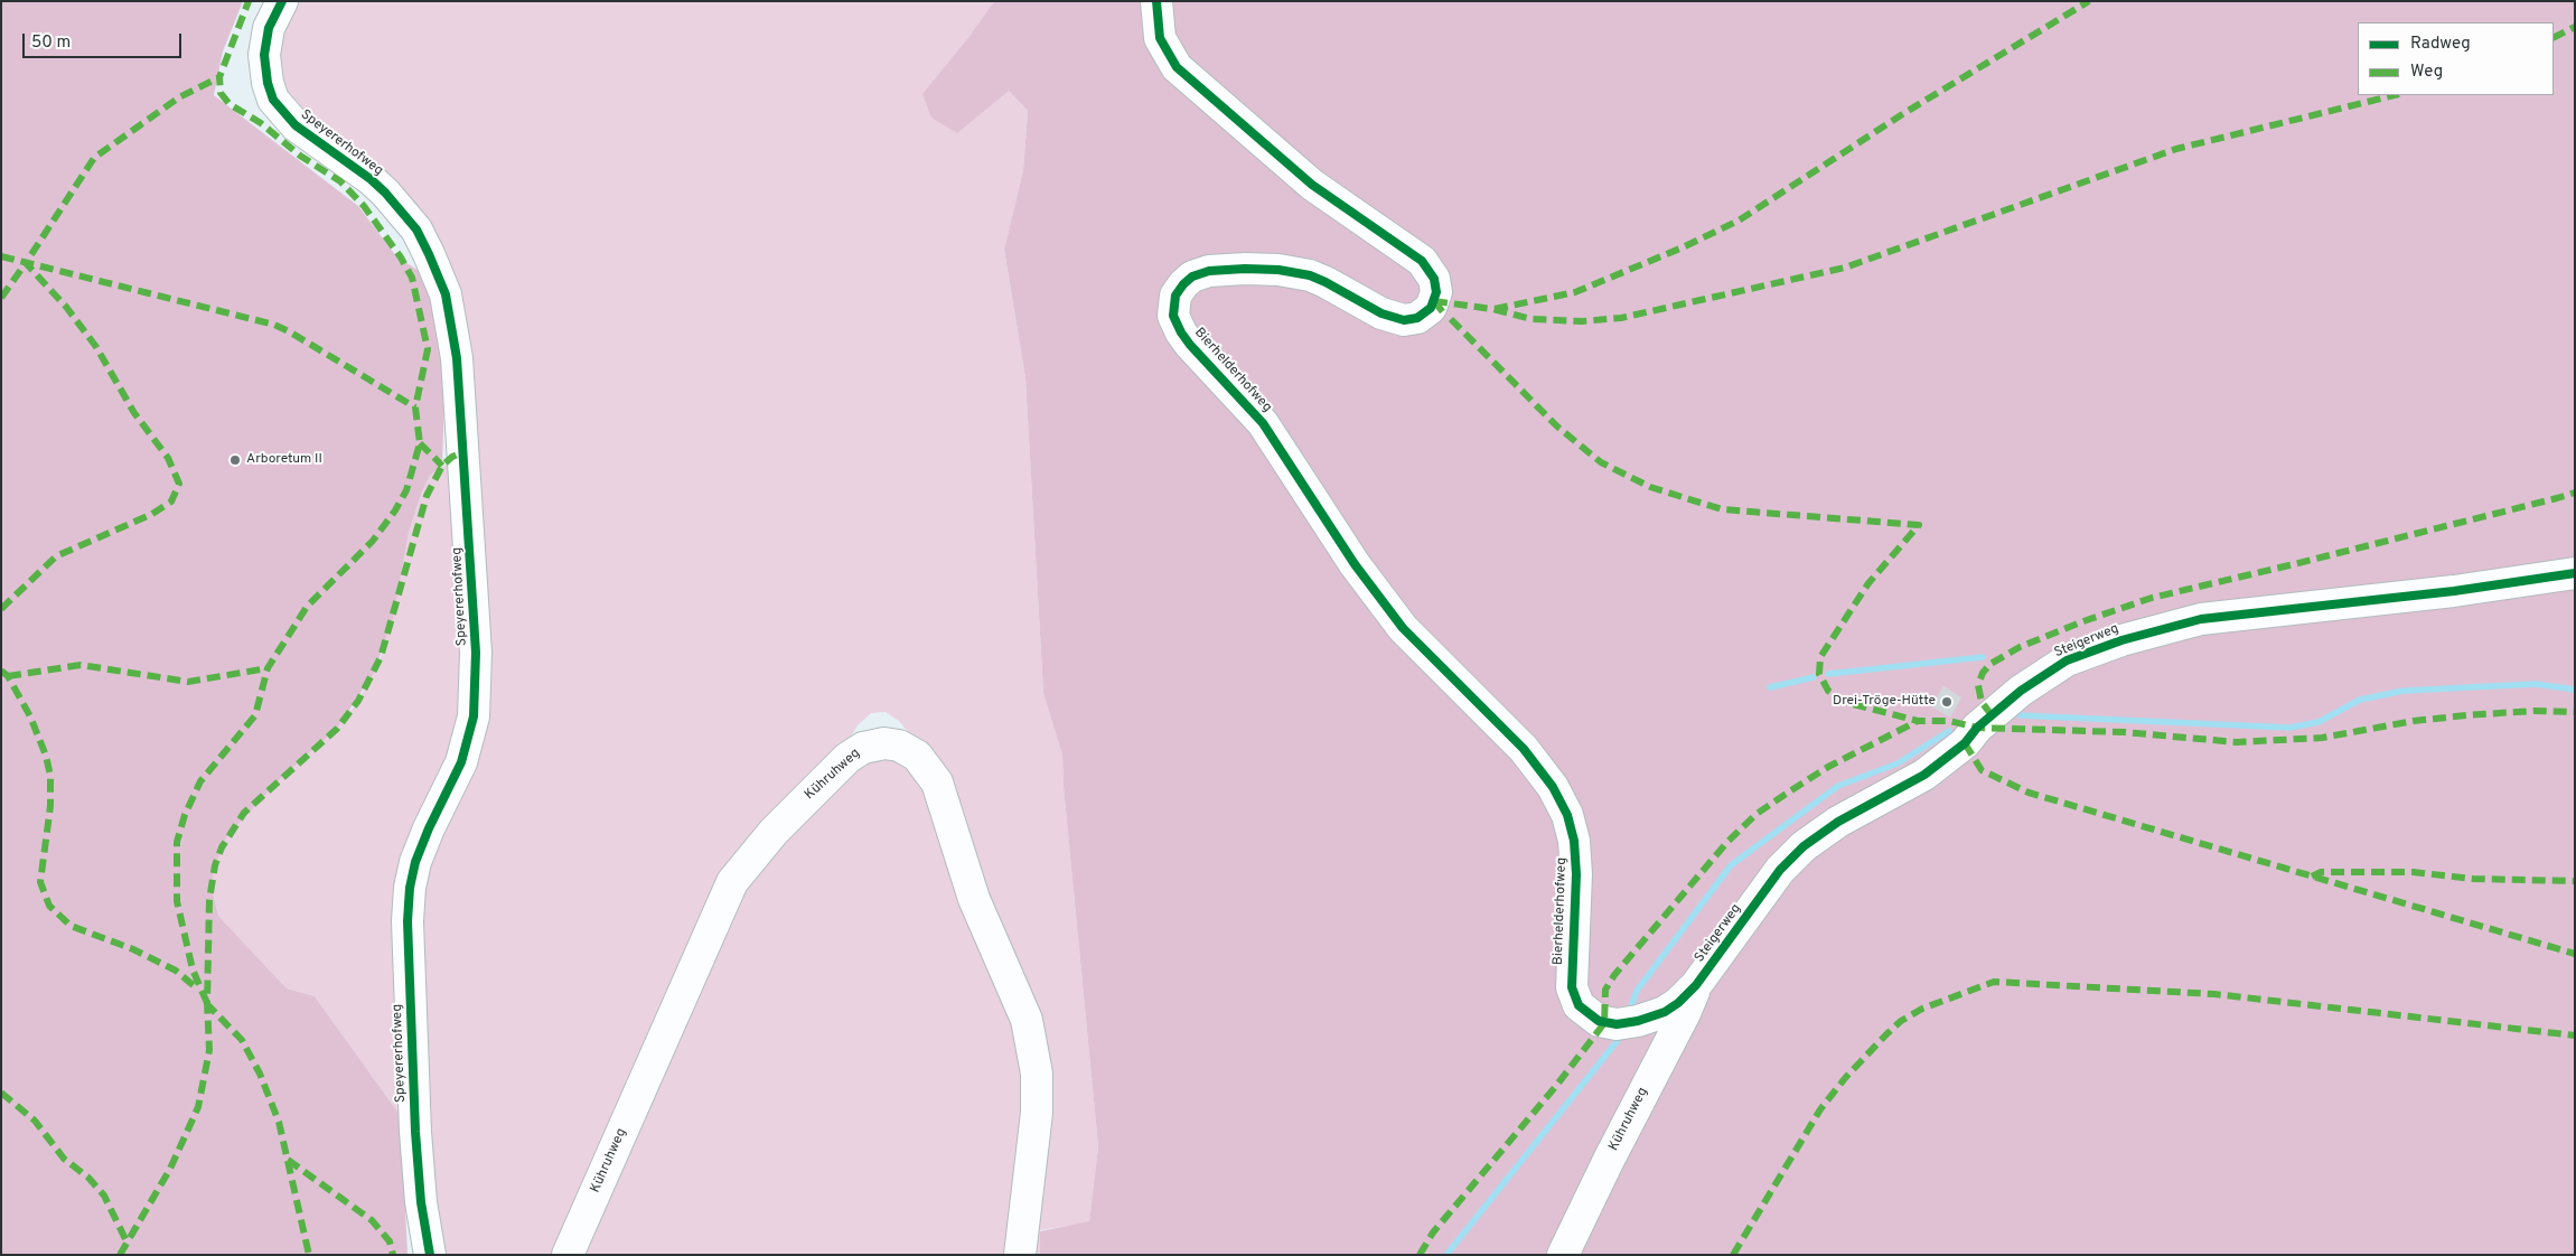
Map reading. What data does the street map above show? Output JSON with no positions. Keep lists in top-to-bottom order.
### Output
{
  "streets": {
    "street": [
      "Speyererhofweg",
      "Bierhelderhofweg",
      "Steigerweg",
      "Kühruhweg"
    ]
  },
  "crossings": [
    ["Bierhelderhofweg", "Steigerweg"],
    ["Bierhelderhofweg", "Kühruhweg"],
    ["Steigerweg", "Kühruhweg"]
  ],
  "places": ["Arboretum II", "Drei-Tröge-Hütte"],
  "legend": ["Radweg", "Weg"],
  "scale_bar": "50 m"
}
